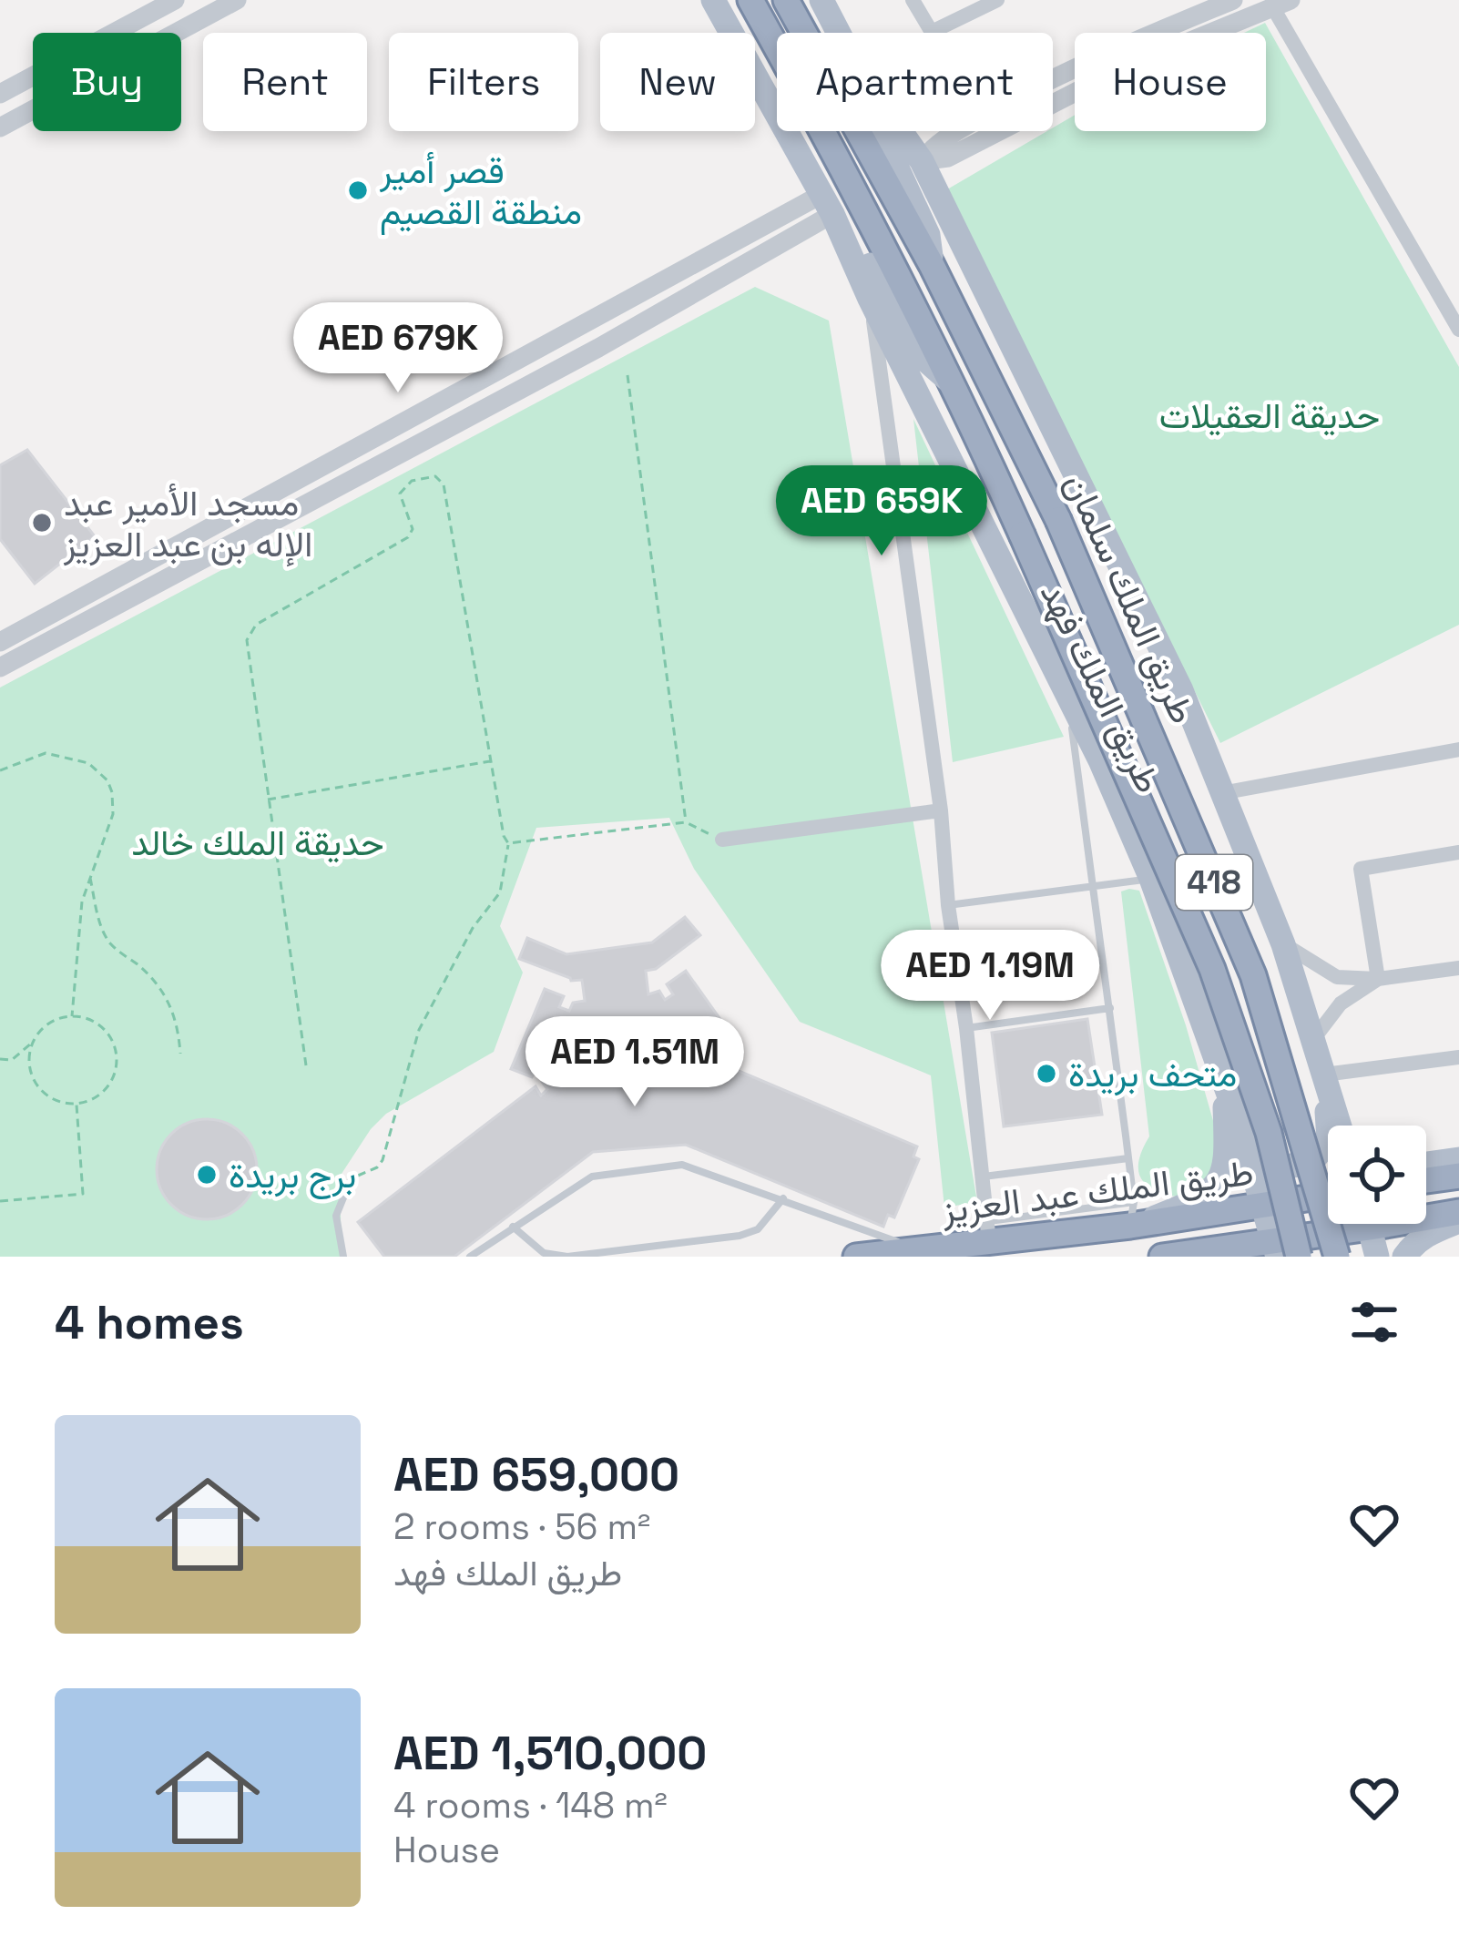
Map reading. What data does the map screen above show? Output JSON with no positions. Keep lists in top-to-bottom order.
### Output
{
  "streets": {
    "highway": ["طريق الملك سلمان", "418", "طريق الملك عبد العزيز"],
    "main road": ["طريق الملك فهد"]
  },
  "crossings": [
    ["طريق الملك فهد", "طريق الملك عبد العزيز"]
  ],
  "parks": ["حديقة العقيلات", "حديقة الملك خالد"],
  "places": [
    "قصر أمير منطقة القصيم",
    "مسجد الأمير عبد الإله بن عبد العزيز",
    "متحف بريدة",
    "برج بريدة"
  ],
  "page": {
    "chip": [
      "Buy",
      "Rent",
      "Filters",
      "New",
      "Apartment",
      "House"
    ],
    "price": [
      "AED 679K",
      "AED 659K",
      "AED 1.19M",
      "AED 1.51M"
    ],
    "heading": "4 homes",
    "list": [
      {
        "name": "AED 659,000",
        "note": "2 rooms · 56 m² · طريق الملك فهد"
      },
      {
        "name": "AED 1,510,000",
        "note": "4 rooms · 148 m² · House"
      }
    ]
  }
}
